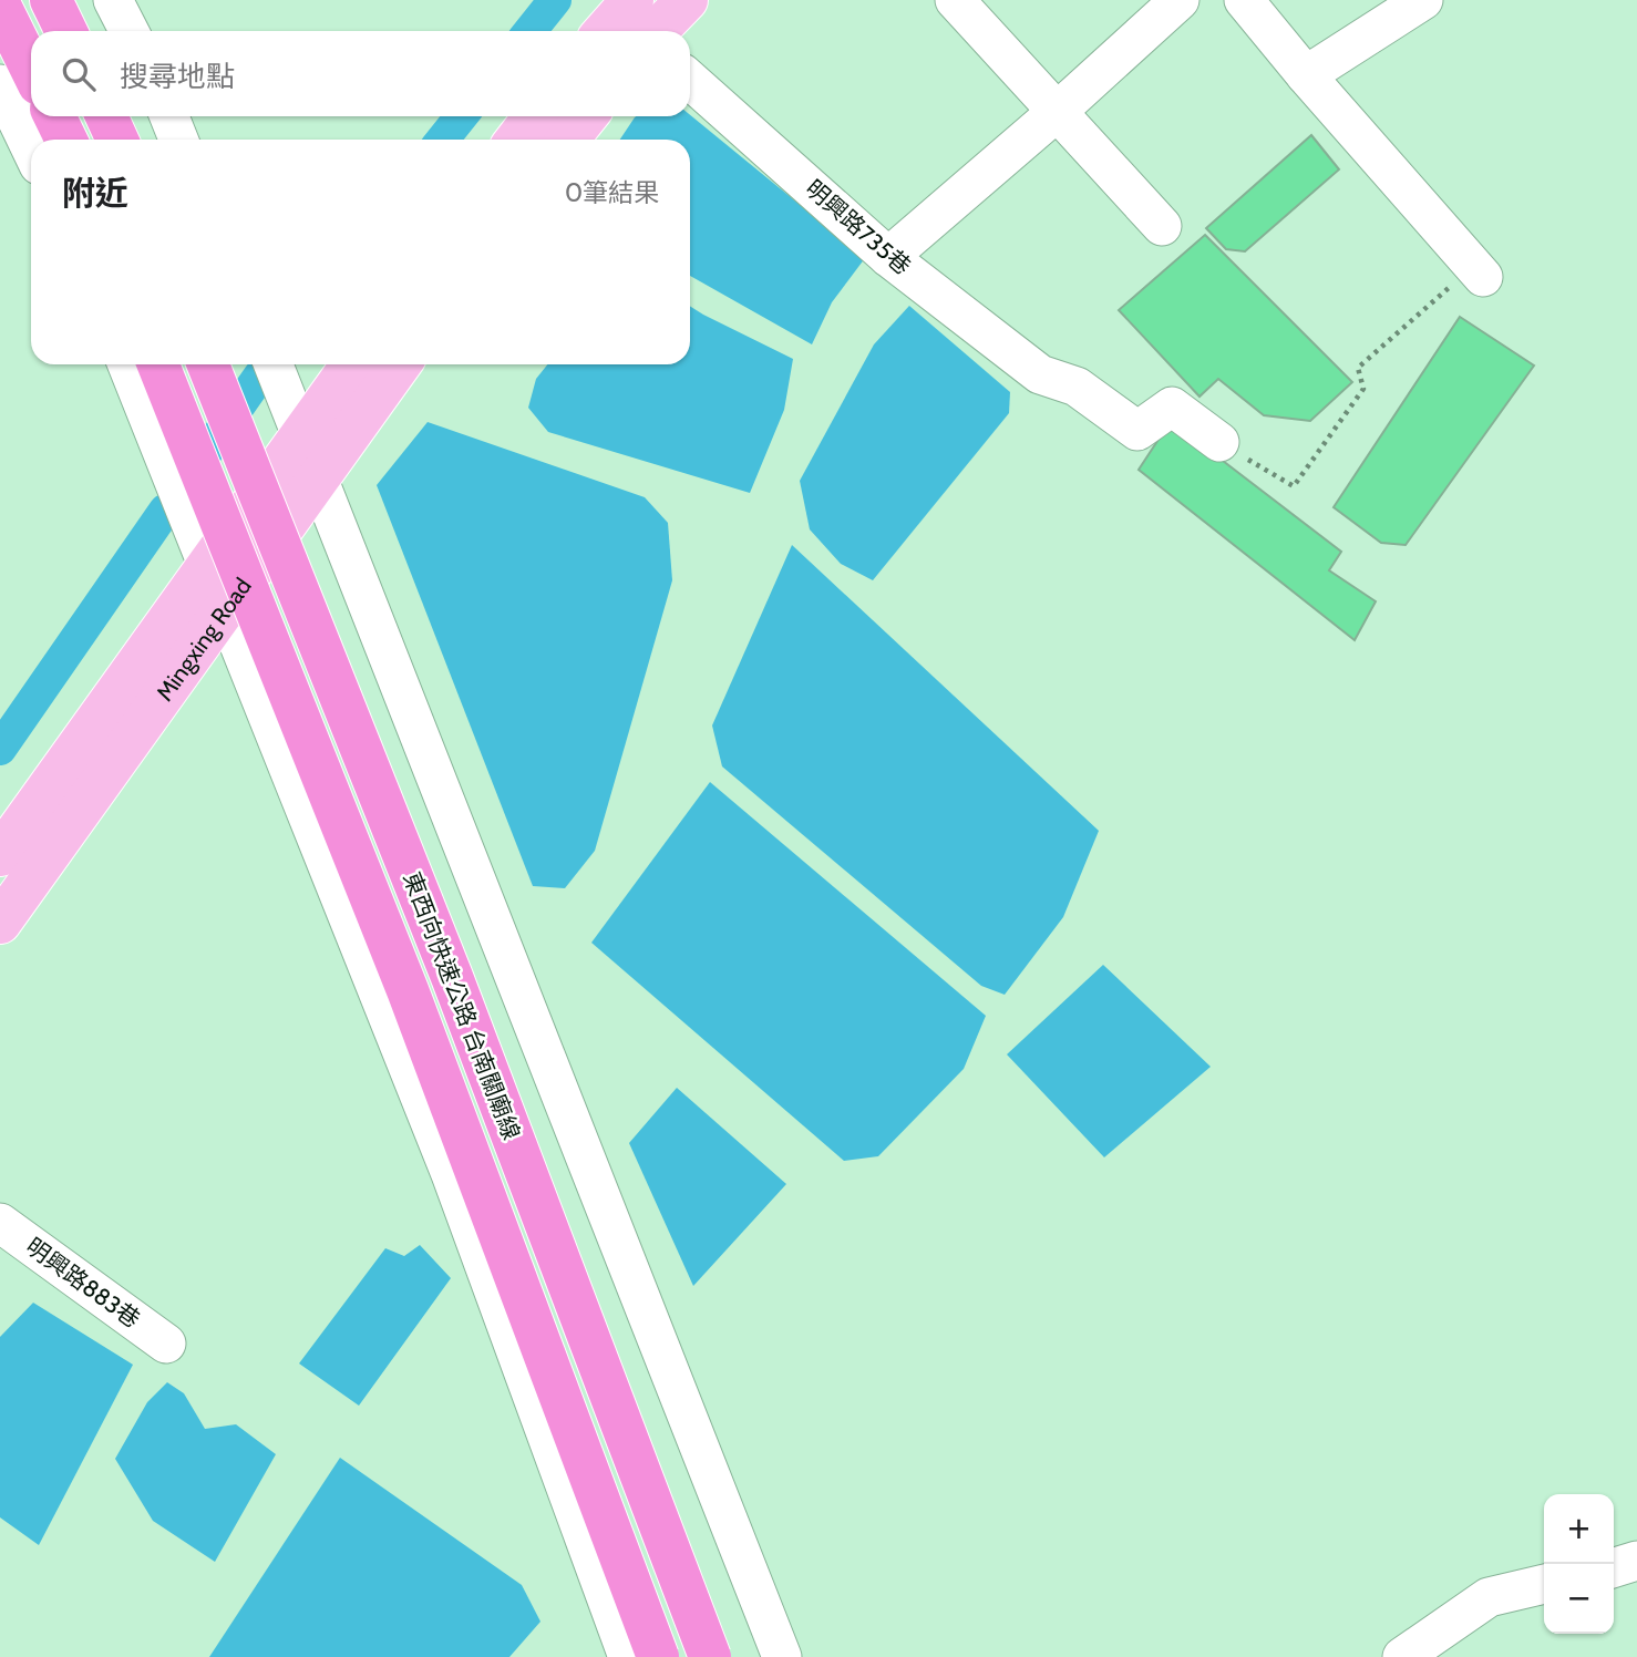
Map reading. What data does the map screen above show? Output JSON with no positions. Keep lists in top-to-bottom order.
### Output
{
  "streets": {
    "highway": ["東西向快速公路 台南關廟線"],
    "main road": ["Mingxing Road"],
    "street": ["明興路735巷", "明興路883巷"]
  },
  "page": {
    "search": "搜尋地點",
    "heading": ["附近", "0筆結果"],
    "map_buttons": ["+", "−"]
  }
}
